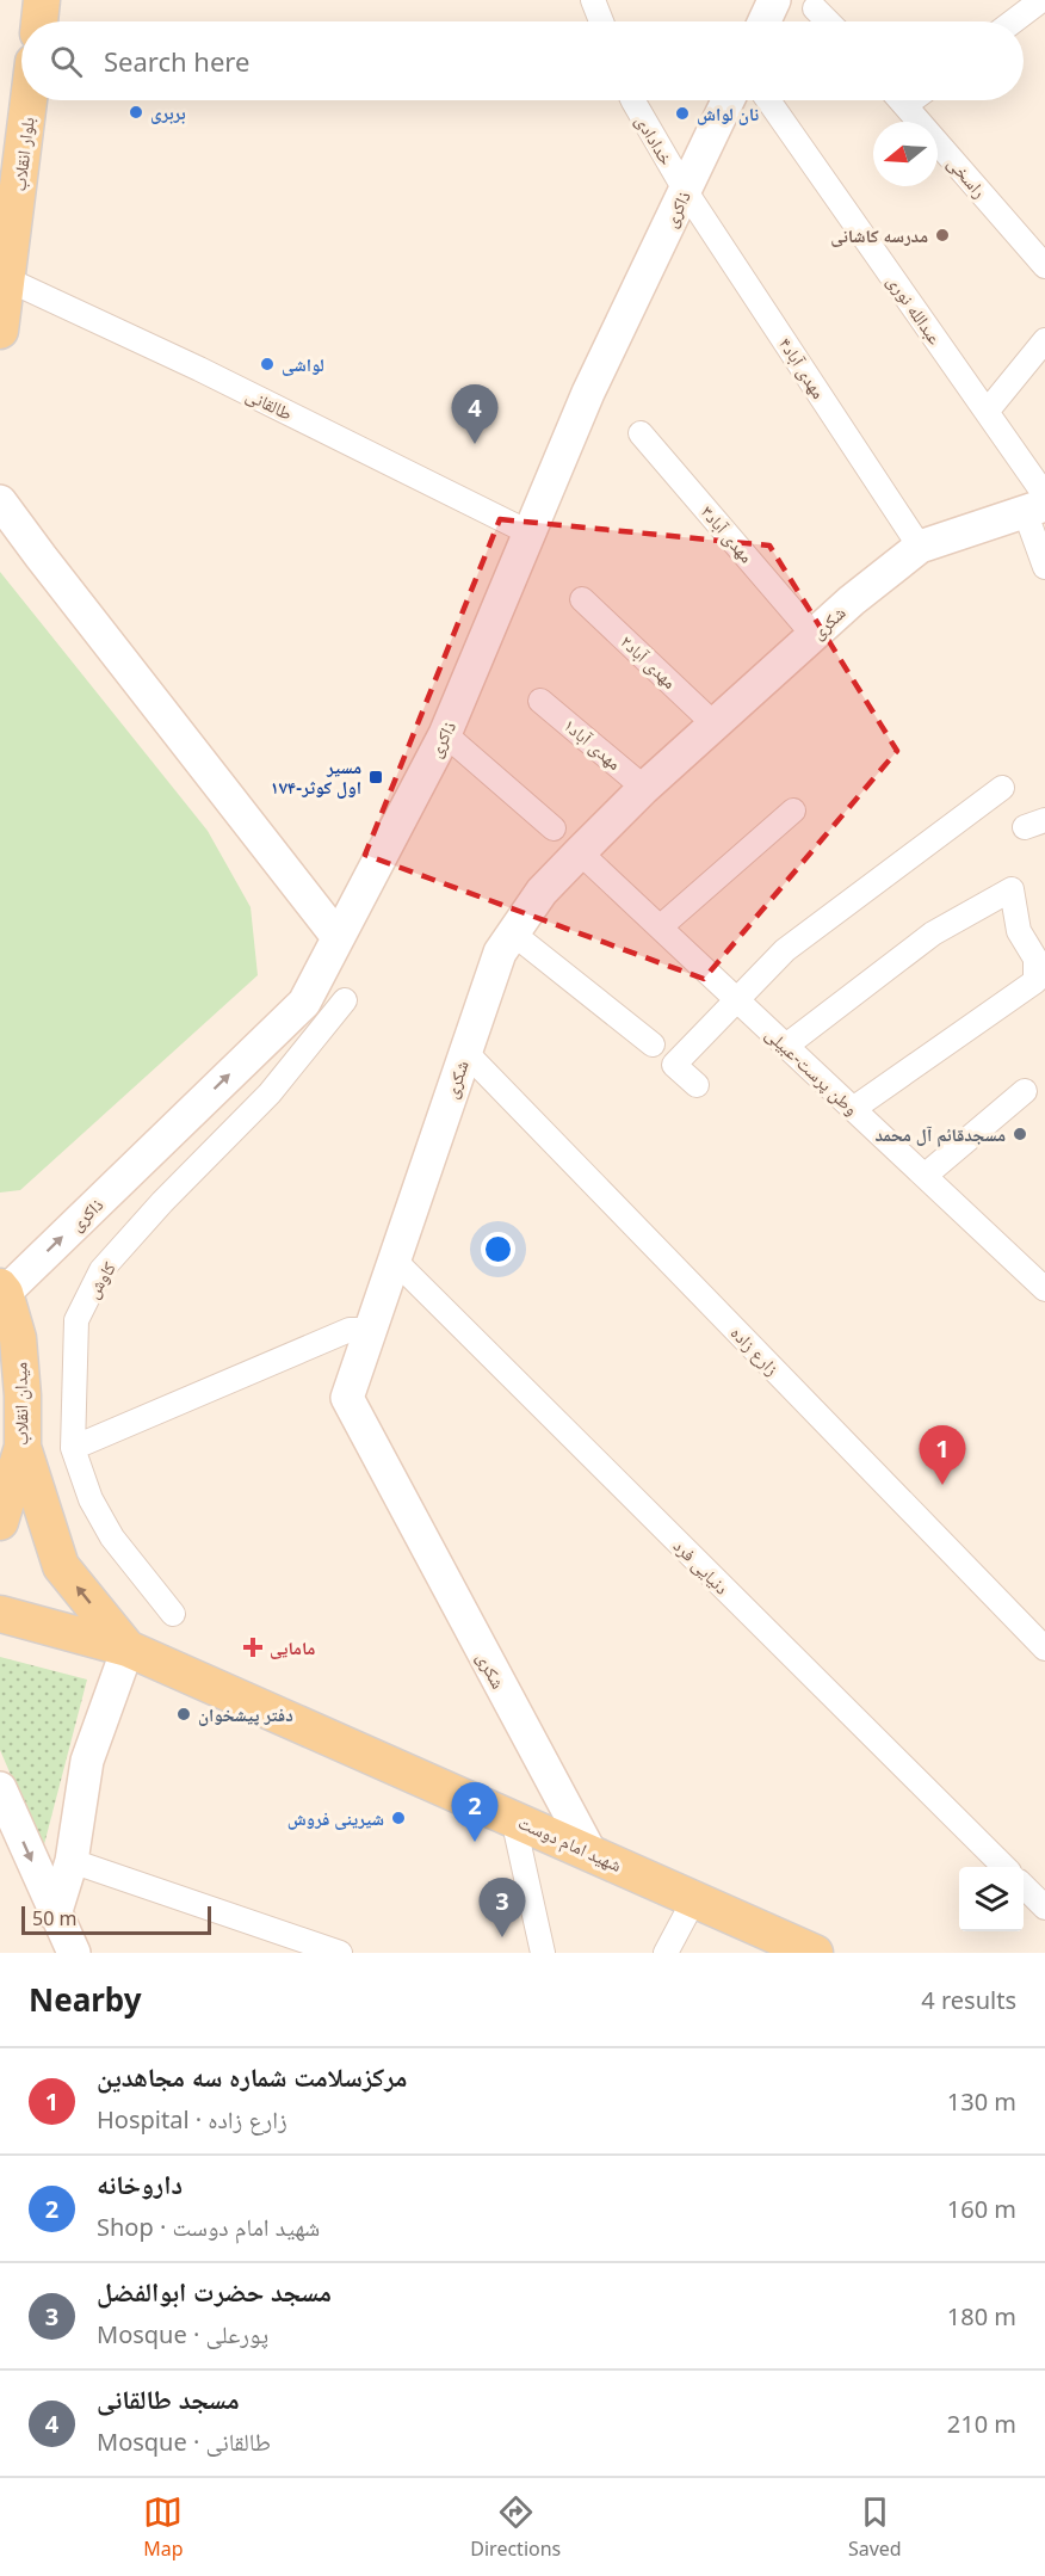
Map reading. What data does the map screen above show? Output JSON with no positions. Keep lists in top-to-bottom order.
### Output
{
  "streets": {
    "main road": ["بلوار انقلاب", "میدان انقلاب", "شهید امام دوست"],
    "street": [
      "خدادادی",
      "راسخی",
      "ذاکری",
      "عبدالله نوری",
      "مهدی آباد۴",
      "طالقانی",
      "مهدی آباد۳",
      "شکری",
      "مهدی آباد۲",
      "مهدی آباد۱",
      "وطن پرست-عبیلی",
      "کاوش",
      "زارع زاده",
      "دنیایی فرد"
    ]
  },
  "crossings": [
    ["خدادادی", "ذاکری"],
    ["خدادادی", "مهدی آباد۴"],
    ["بلوار انقلاب", "طالقانی"],
    ["ذاکری", "مهدی آباد۴"],
    ["ذاکری", "طالقانی"],
    ["ذاکری", "میدان انقلاب"],
    ["عبدالله نوری", "شکری"],
    ["مهدی آباد۴", "شکری"],
    ["مهدی آباد۳", "شکری"],
    ["شکری", "مهدی آباد۲"],
    ["شکری", "مهدی آباد۱"],
    ["شکری", "وطن پرست-عبیلی"],
    ["شکری", "زارع زاده"],
    ["شکری", "دنیایی فرد"],
    ["شکری", "شهید امام دوست"]
  ],
  "places": {
    "other": [
      "بربری",
      "نان لواش",
      "مدرسه کاشانی",
      "لواشی",
      "مسجدقائم آل محمد",
      "دفتر پیشخوان",
      "شیرینی فروش"
    ],
    "transit": ["مسیر ۱۷۴-اول کوثر"],
    "health": ["مامایی"]
  },
  "scale_bar": "50 m",
  "north": "left",
  "page": {
    "search": "Search here",
    "pins": [
      "4",
      "1",
      "2",
      "3"
    ],
    "scale": "50 m",
    "heading": ["Nearby", "4 results"],
    "list": [
      {
        "mark": "1",
        "name": "مرکزسلامت شماره سه مجاهدین",
        "note": "Hospital · زارع زاده",
        "value": "130 m"
      },
      {
        "mark": "2",
        "name": "داروخانه",
        "note": "Shop · شهید امام دوست",
        "value": "160 m"
      },
      {
        "mark": "3",
        "name": "مسجد حضرت ابوالفضل",
        "note": "Mosque · پورعلی",
        "value": "180 m"
      },
      {
        "mark": "4",
        "name": "مسجد طالقانی",
        "note": "Mosque · طالقانی",
        "value": "210 m"
      }
    ],
    "nav": ["Map", "Directions", "Saved"]
  }
}
